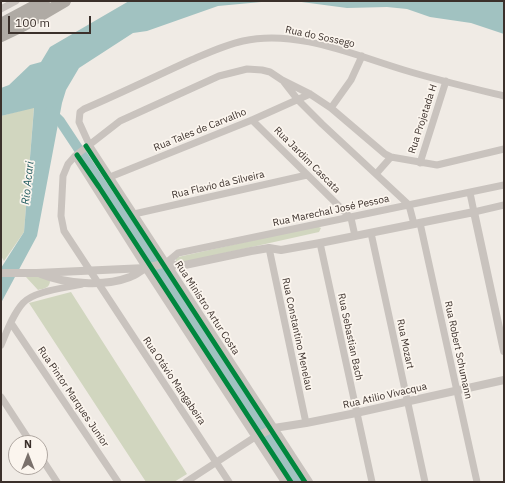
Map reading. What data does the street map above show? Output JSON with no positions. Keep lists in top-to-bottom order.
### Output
{
  "streets": {
    "street": [
      "Rua do Sossego",
      "Rua Projetada H",
      "Rua Tales de Carvalho",
      "Rua Jardim Cascata",
      "Rua Flavio da Silveira",
      "Rua Marechal José Pessoa",
      "Rua Ministro Artur Costa",
      "Rua Constantino Menelau",
      "Rua Sebastian Bach",
      "Rua Mozart",
      "Rua Robert Schumann",
      "Rua Otávio Mangabeira",
      "Rua Atilio Vivacqua",
      "Rua Pintor Marques Junior"
    ]
  },
  "crossings": [
    ["Rua do Sossego", "Rua Projetada H"],
    ["Rua do Sossego", "Rua Ministro Artur Costa"],
    ["Rua do Sossego", "Rua Otávio Mangabeira"],
    ["Rua Tales de Carvalho", "Rua Jardim Cascata"],
    ["Rua Tales de Carvalho", "Rua Ministro Artur Costa"],
    ["Rua Tales de Carvalho", "Rua Otávio Mangabeira"],
    ["Rua Jardim Cascata", "Rua Flavio da Silveira"],
    ["Rua Jardim Cascata", "Rua Marechal José Pessoa"],
    ["Rua Flavio da Silveira", "Rua Ministro Artur Costa"],
    ["Rua Marechal José Pessoa", "Rua Ministro Artur Costa"],
    ["Rua Marechal José Pessoa", "Rua Constantino Menelau"],
    ["Rua Marechal José Pessoa", "Rua Sebastian Bach"],
    ["Rua Marechal José Pessoa", "Rua Mozart"],
    ["Rua Marechal José Pessoa", "Rua Robert Schumann"],
    ["Rua Marechal José Pessoa", "Rua Otávio Mangabeira"],
    ["Rua Ministro Artur Costa", "Rua Otávio Mangabeira"],
    ["Rua Ministro Artur Costa", "Rua Atilio Vivacqua"],
    ["Rua Constantino Menelau", "Rua Atilio Vivacqua"],
    ["Rua Sebastian Bach", "Rua Atilio Vivacqua"],
    ["Rua Mozart", "Rua Atilio Vivacqua"],
    ["Rua Robert Schumann", "Rua Atilio Vivacqua"]
  ],
  "water": ["Rio Acari"],
  "scale_bar": "100 m",
  "north": "top"
}
